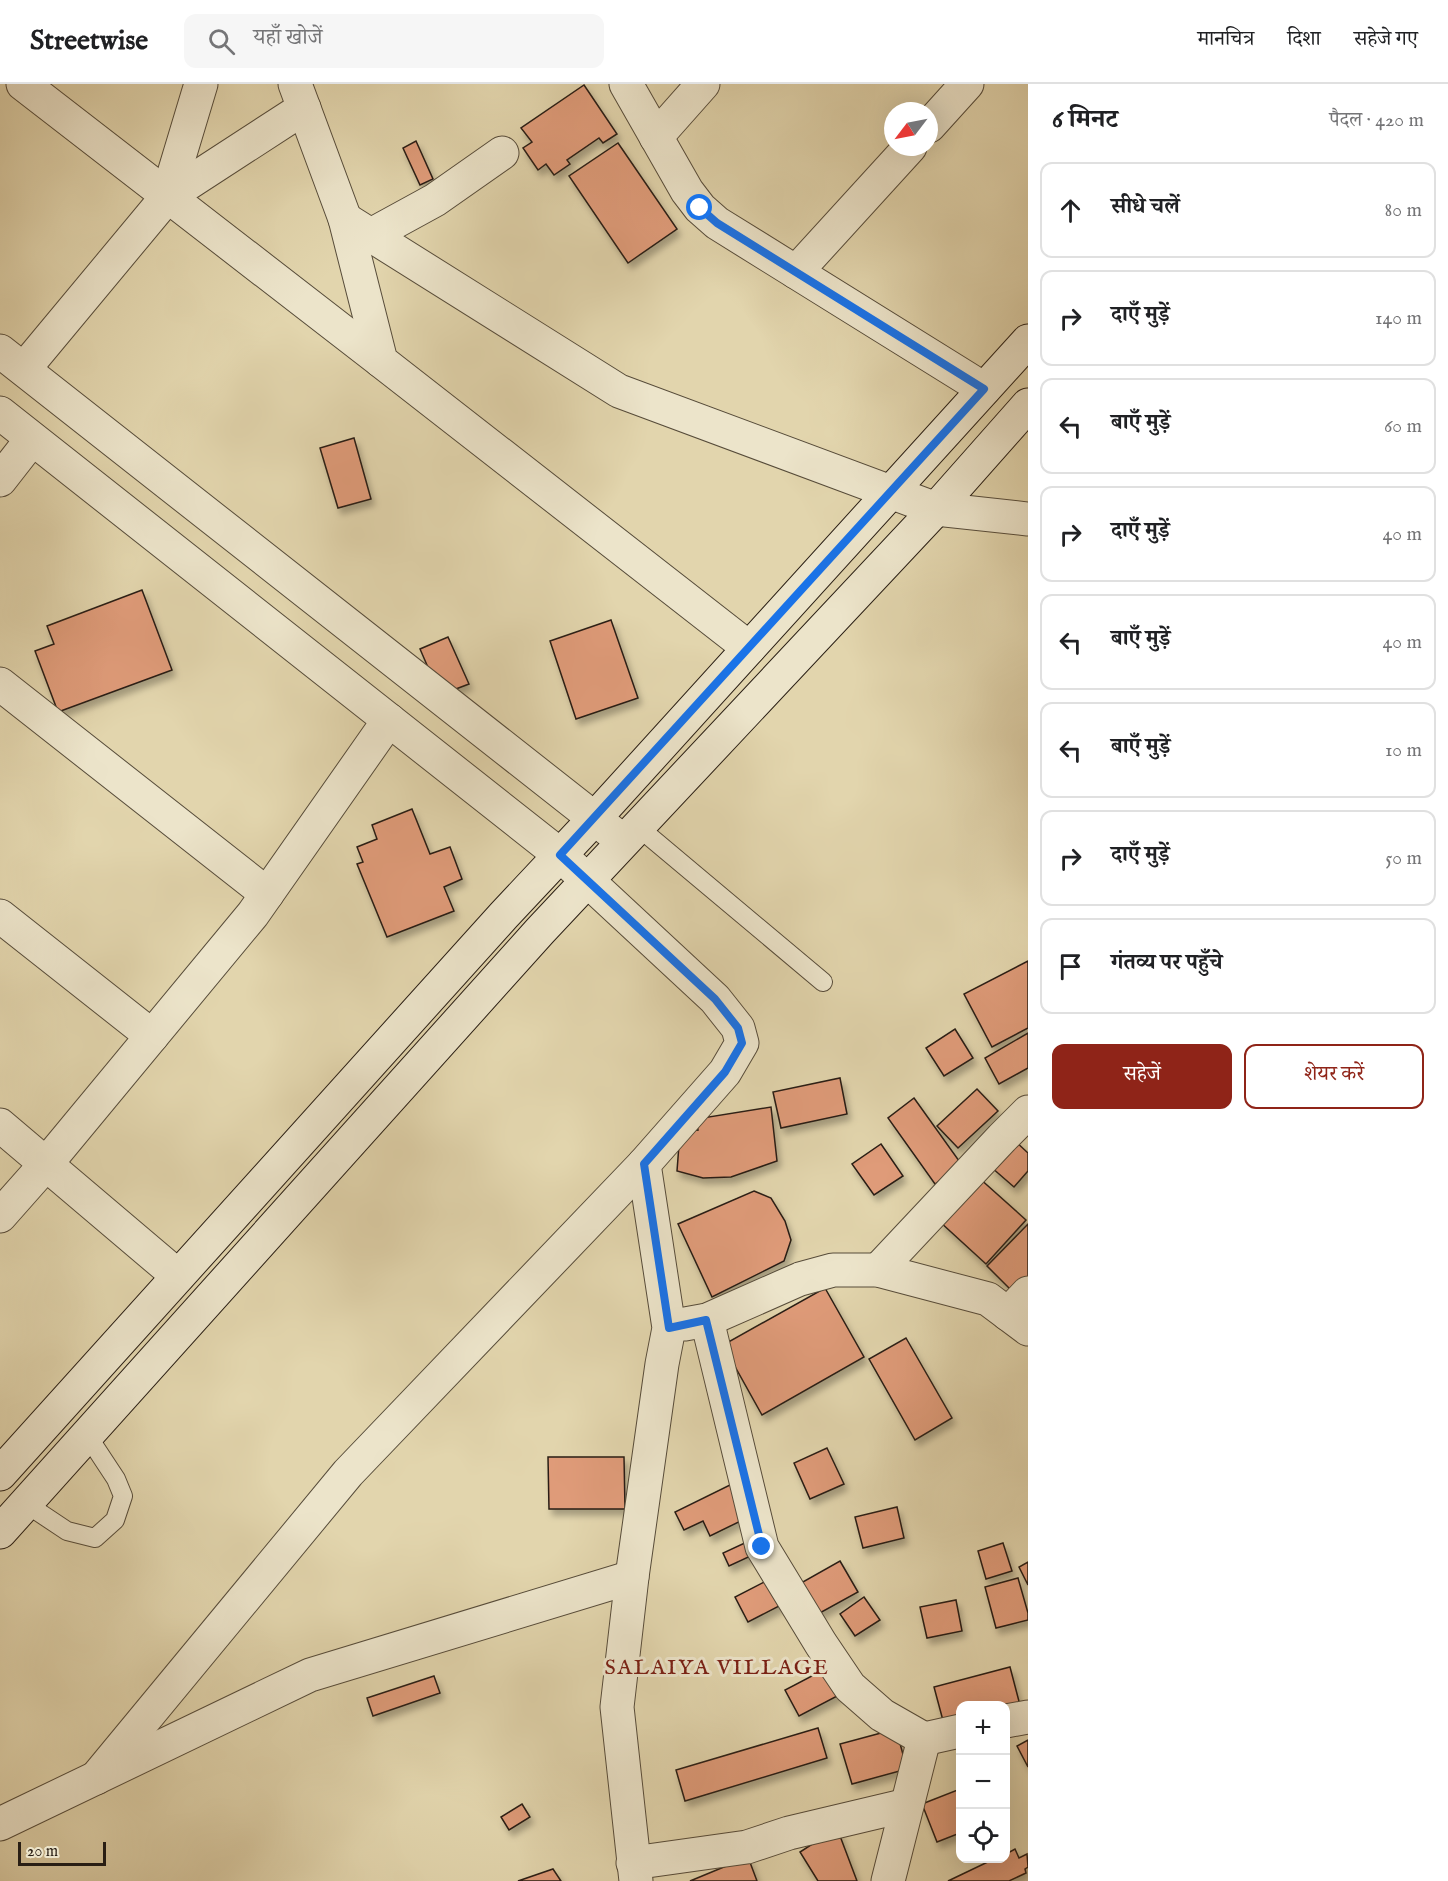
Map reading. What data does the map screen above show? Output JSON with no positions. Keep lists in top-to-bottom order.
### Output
{
  "districts": ["SALAIYA VILLAGE"],
  "scale_bar": "20 m",
  "north": "bottom left",
  "page": {
    "header": "Streetwise",
    "search": "यहाँ खोजें",
    "nav": ["मानचित्र", "दिशा", "सहेजे गए"],
    "heading": ["6 मिनट", "पैदल · 420 m"],
    "list": [
      ["सीधे चलें", "80 m"],
      ["दाएँ मुड़ें", "140 m"],
      ["बाएँ मुड़ें", "60 m"],
      ["दाएँ मुड़ें", "40 m"],
      ["बाएँ मुड़ें", "40 m"],
      ["बाएँ मुड़ें", "10 m"],
      ["दाएँ मुड़ें", "50 m"],
      "गंतव्य पर पहुँचे"
    ],
    "buttons": ["सहेजें", "शेयर करें"],
    "map_buttons": ["+", "−"],
    "scale": "20 m"
  }
}
